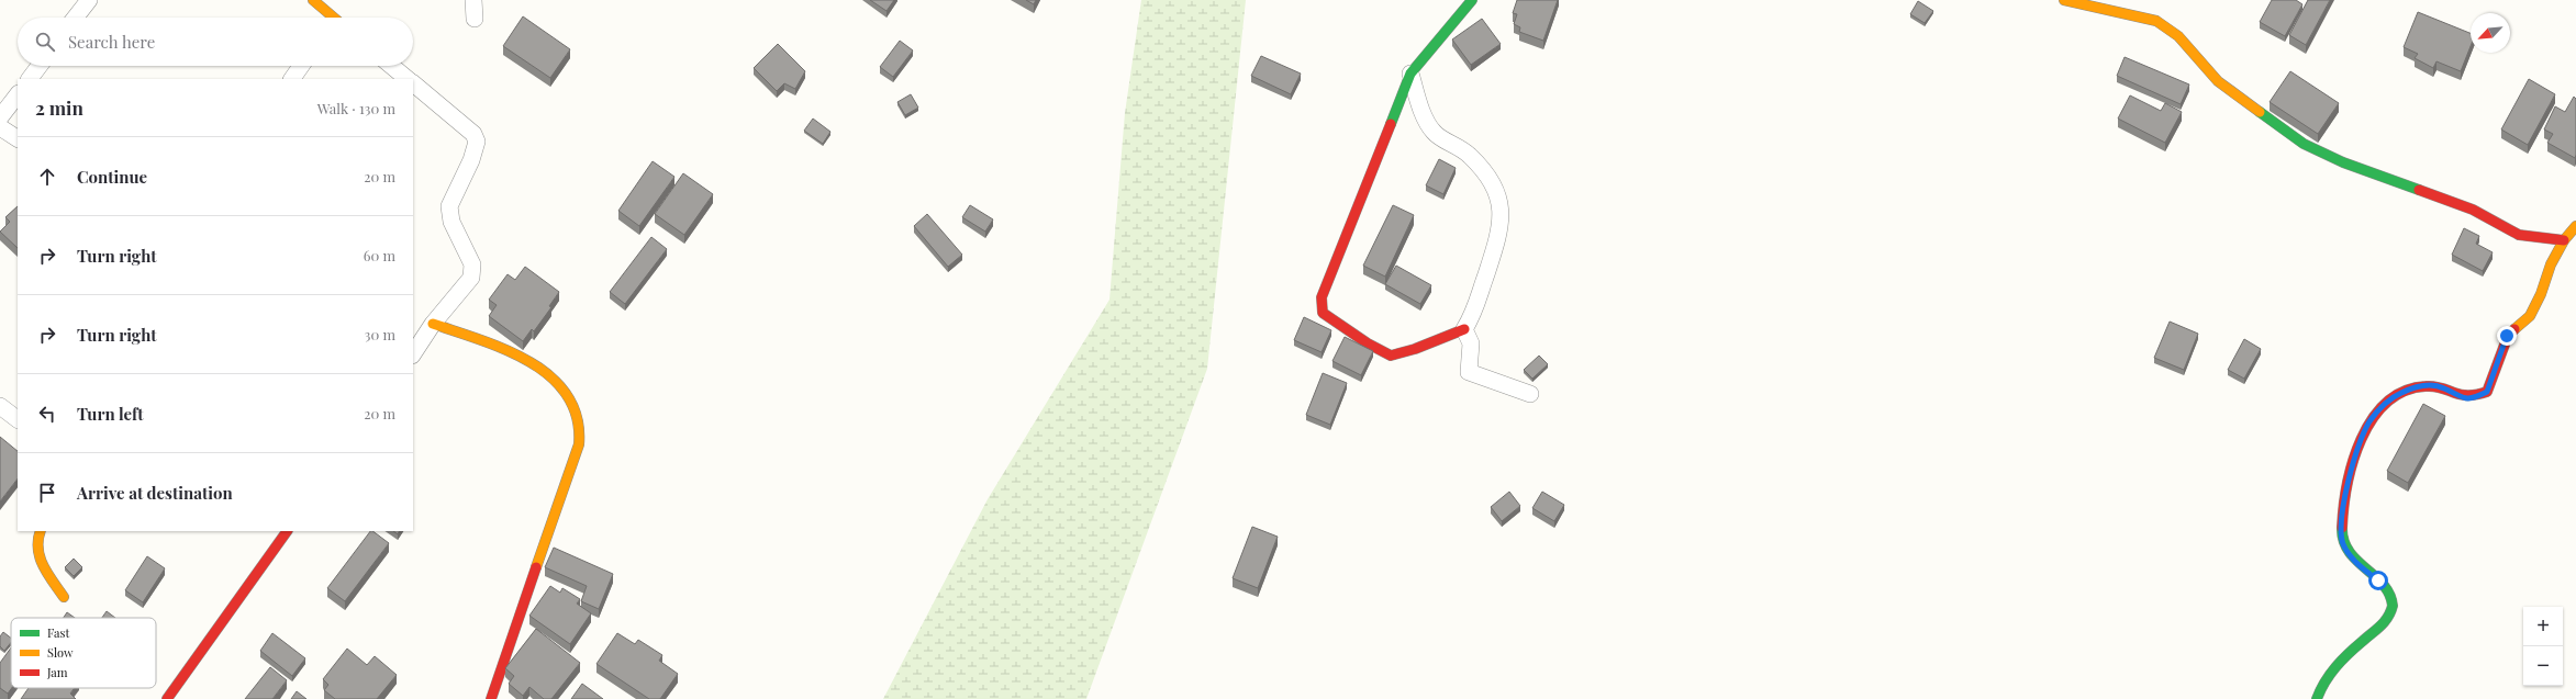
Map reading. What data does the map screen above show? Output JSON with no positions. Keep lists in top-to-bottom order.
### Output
{
  "legend": ["Fast", "Slow", "Jam"],
  "north": "bottom left",
  "page": {
    "search": "Search here",
    "heading": ["2 min", "Walk · 130 m"],
    "list": [
      ["Continue", "20 m"],
      ["Turn right", "60 m"],
      ["Turn right", "30 m"],
      ["Turn left", "20 m"],
      "Arrive at destination"
    ],
    "map_buttons": ["+", "−"]
  }
}
